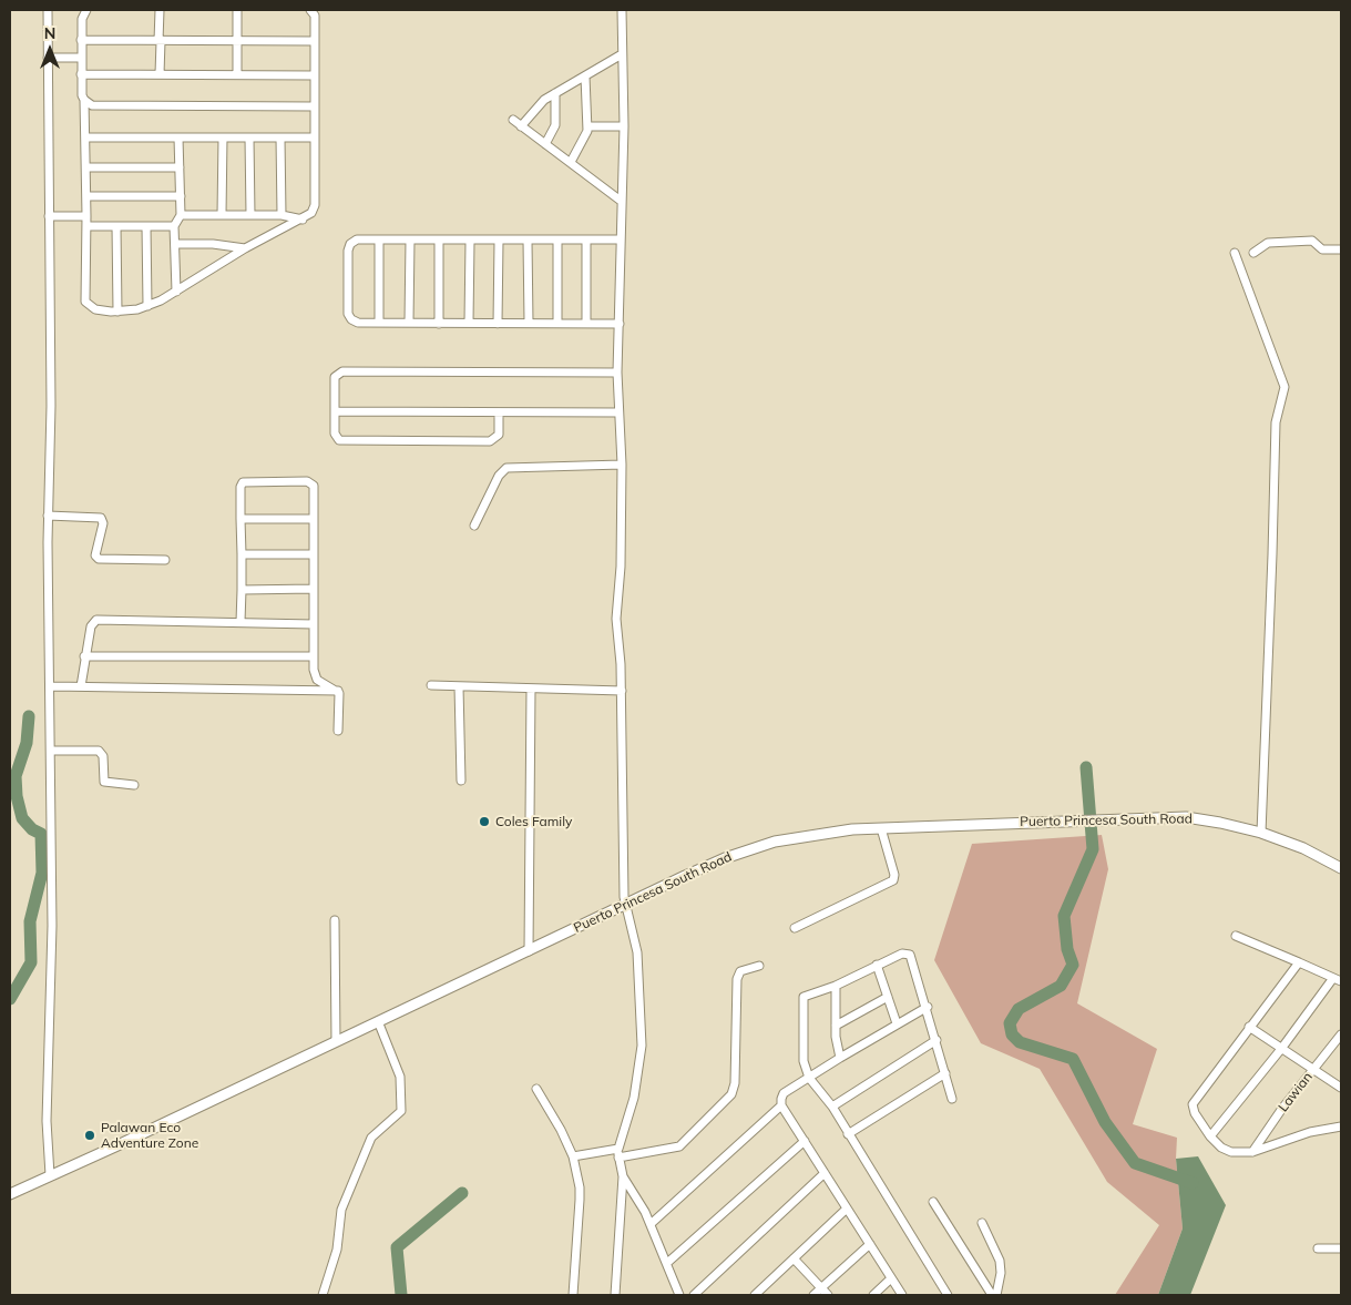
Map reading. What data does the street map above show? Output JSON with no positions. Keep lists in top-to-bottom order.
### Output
{
  "streets": {
    "main road": ["Puerto Princesa South Road"],
    "street": ["Lawian"]
  },
  "places": ["Coles Family", "Palawan Eco Adventure Zone"],
  "north": "top"
}
